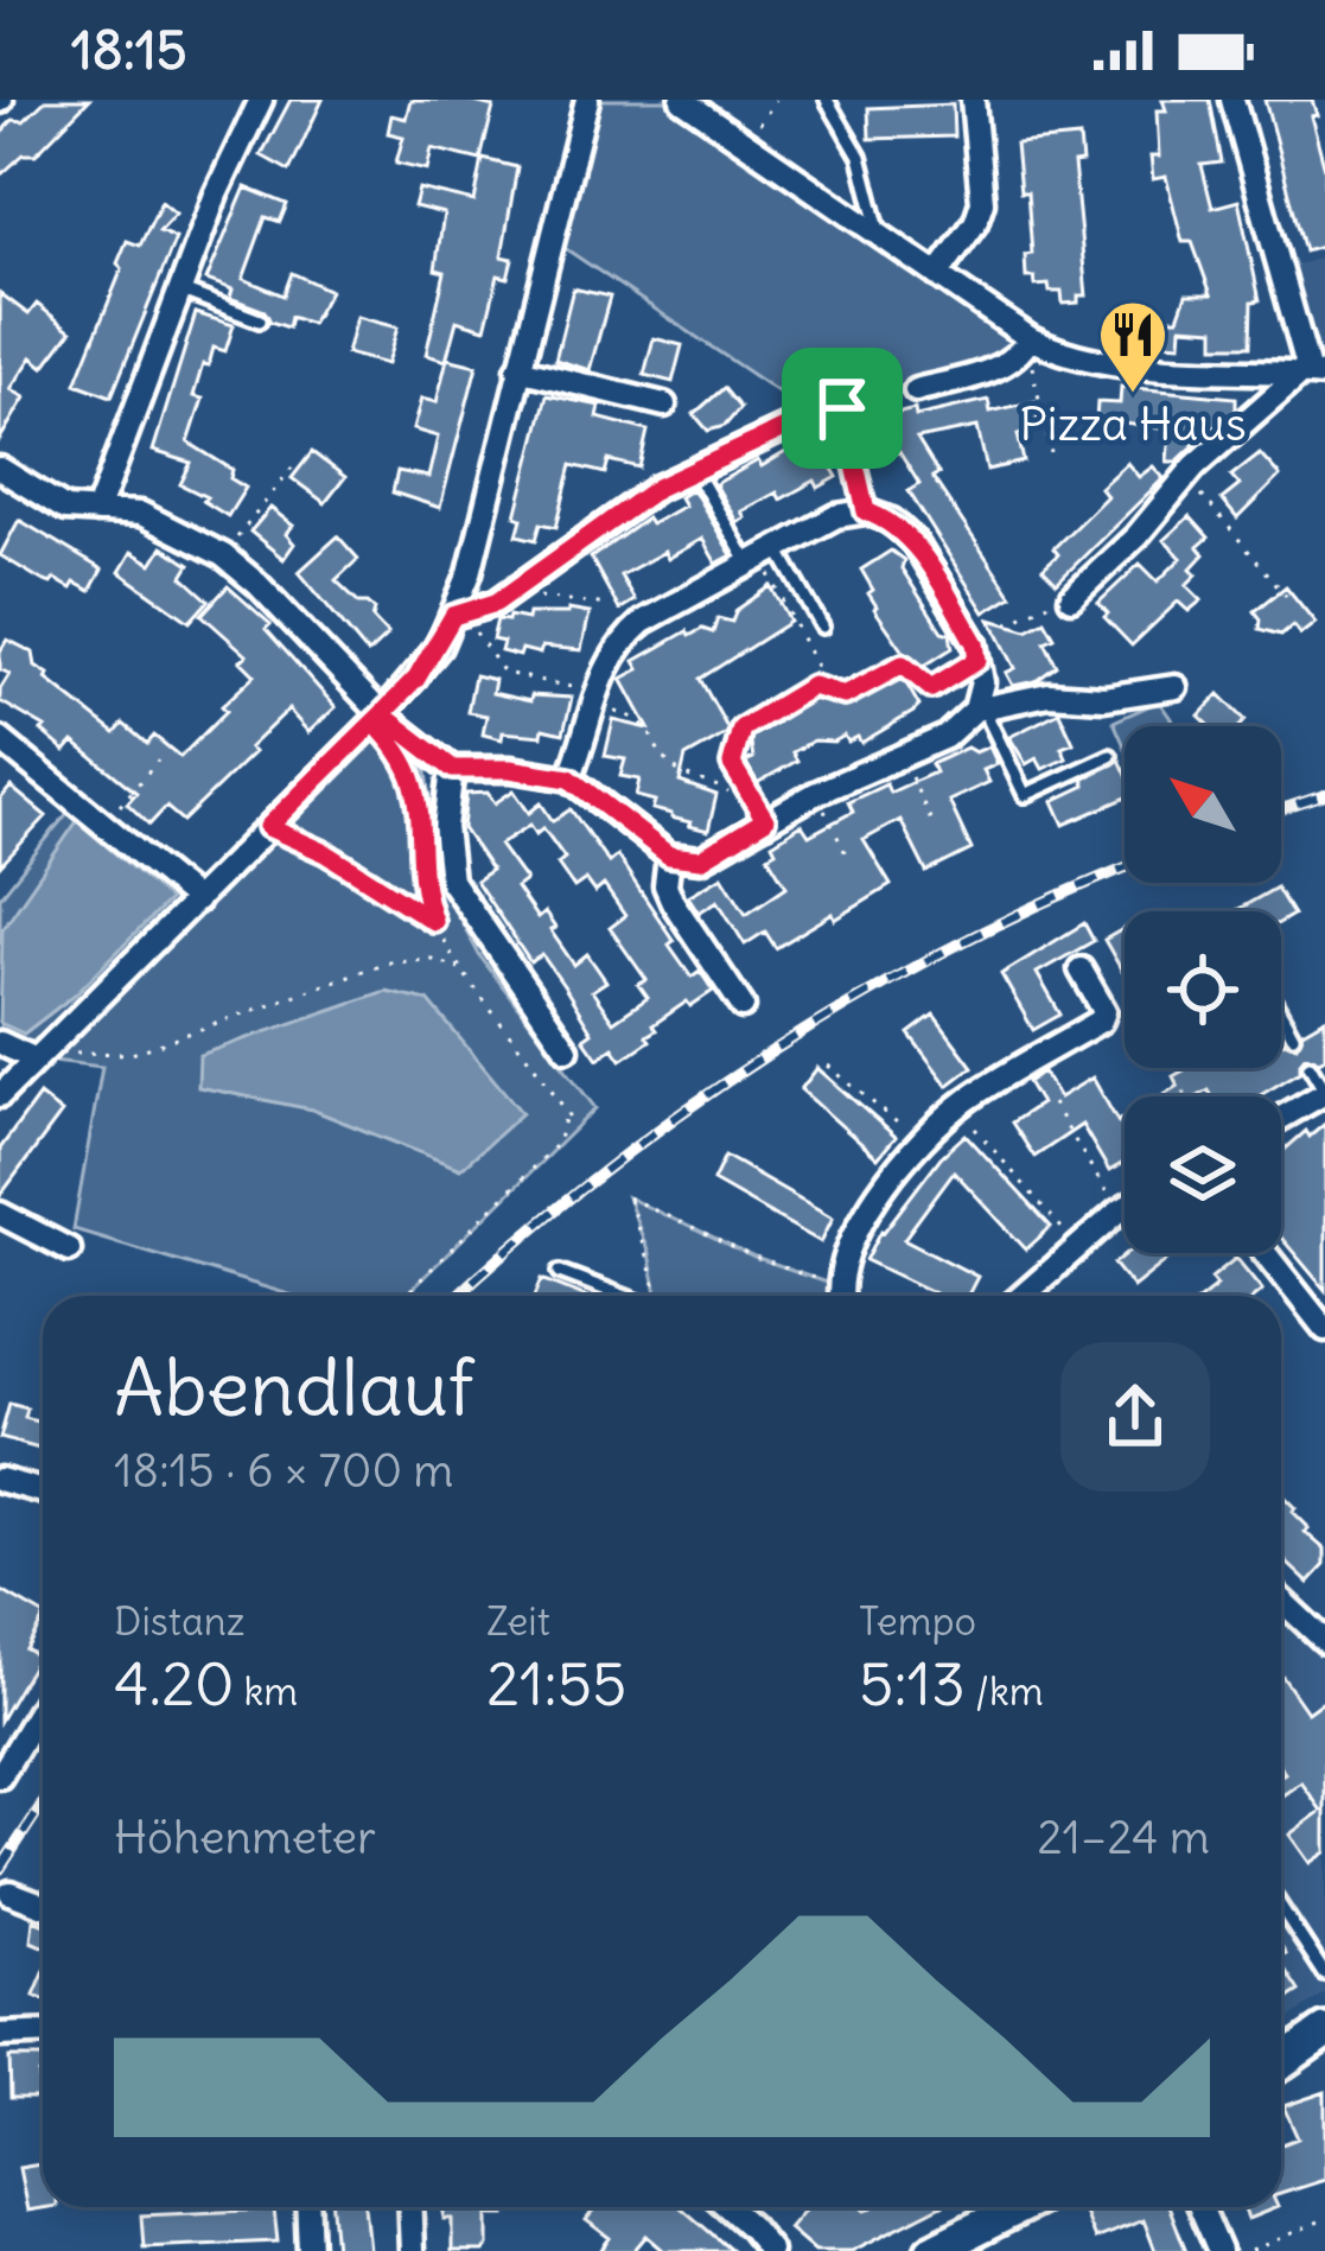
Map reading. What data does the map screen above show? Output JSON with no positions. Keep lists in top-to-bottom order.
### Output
{
  "places": {
    "restaurant": ["Pizza Haus"]
  },
  "north": "top left",
  "page": {
    "status": "18:15",
    "heading": ["Abendlauf", "18:15 · 6 × 700 m"],
    "stats": [
      ["Distanz", "4.20 km"],
      ["Zeit", "21:55"],
      ["Tempo", "5:13 /km"]
    ],
    "chart": ["Höhenmeter", "21–24 m"]
  }
}
